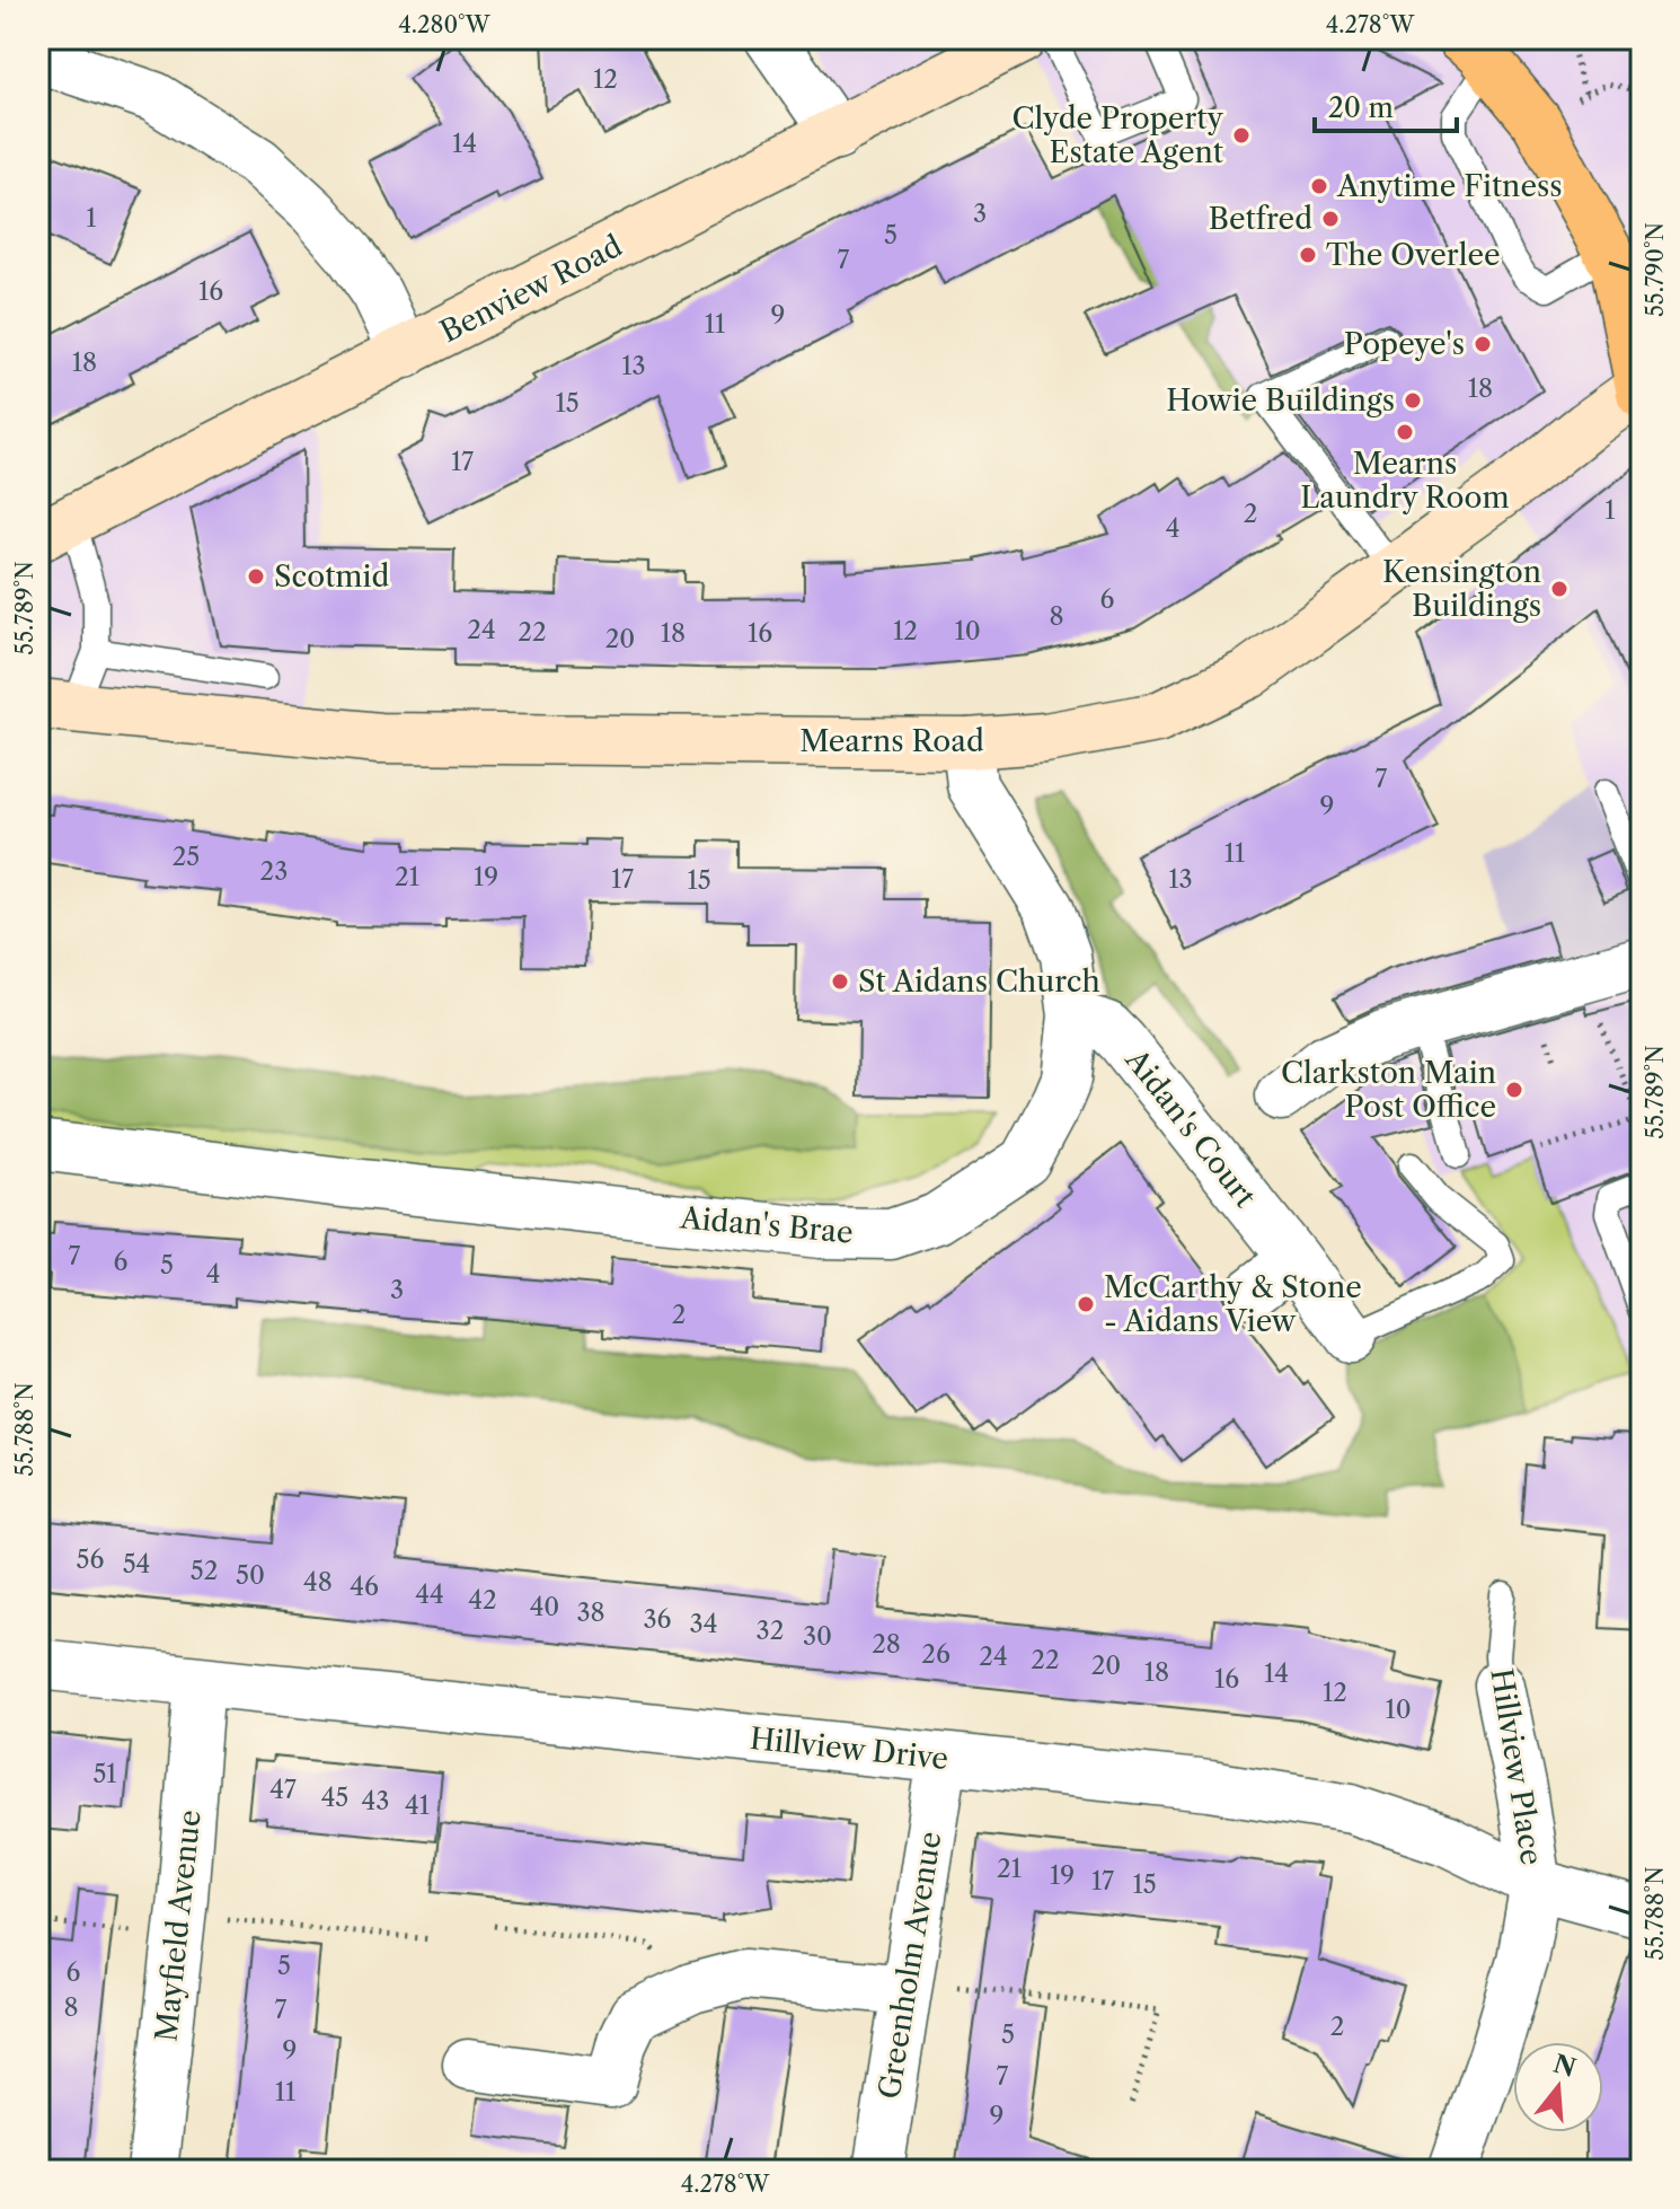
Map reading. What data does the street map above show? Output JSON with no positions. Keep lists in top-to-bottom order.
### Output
{
  "streets": {
    "street": [
      "Benview Road",
      "Mearns Road",
      "Aidan's Court",
      "Aidan's Brae",
      "Hillview Drive",
      "Hillview Place",
      "Mayfield Avenue",
      "Greenholm Avenue"
    ]
  },
  "crossings": [
    ["Mearns Road", "Aidan's Brae"],
    ["Aidan's Court", "Aidan's Brae"],
    ["Hillview Drive", "Hillview Place"],
    ["Hillview Drive", "Mayfield Avenue"],
    ["Hillview Drive", "Greenholm Avenue"]
  ],
  "places": [
    "Clyde Property Estate Agent",
    "Anytime Fitness",
    "Betfred",
    "The Overlee",
    "Popeye's",
    "Howie Buildings",
    "Mearns Laundry Room",
    "Scotmid",
    "Kensington Buildings",
    "St Aidans Church",
    "Clarkston Main Post Office",
    "McCarthy & Stone - Aidans View"
  ],
  "house_numbers": [
    "12",
    "14",
    "3",
    "1",
    "5",
    "7",
    "16",
    "9",
    "11",
    "18",
    "13",
    "18",
    "15",
    "17",
    "1",
    "2",
    "4",
    "6",
    "8",
    "24",
    "12",
    "10",
    "22",
    "18",
    "16",
    "20",
    "7",
    "9",
    "11",
    "25",
    "23",
    "21",
    "19",
    "17",
    "13",
    "15",
    "7",
    "6",
    "5",
    "4",
    "3",
    "2",
    "56",
    "54",
    "52",
    "50",
    "48",
    "46",
    "44",
    "42",
    "40",
    "38",
    "36",
    "34",
    "32",
    "30",
    "28",
    "26",
    "24",
    "22",
    "20",
    "18",
    "14",
    "16",
    "12",
    "10",
    "51",
    "47",
    "45",
    "43",
    "41",
    "21",
    "19",
    "17",
    "15",
    "5",
    "6",
    "8",
    "7",
    "2",
    "5",
    "9",
    "7",
    "11",
    "9"
  ],
  "scale_bar": "20 m",
  "north": "top",
  "coordinates": [
    "4.280°W",
    "4.278°W",
    "55.790°N",
    "55.789°N",
    "55.788°N"
  ]
}
